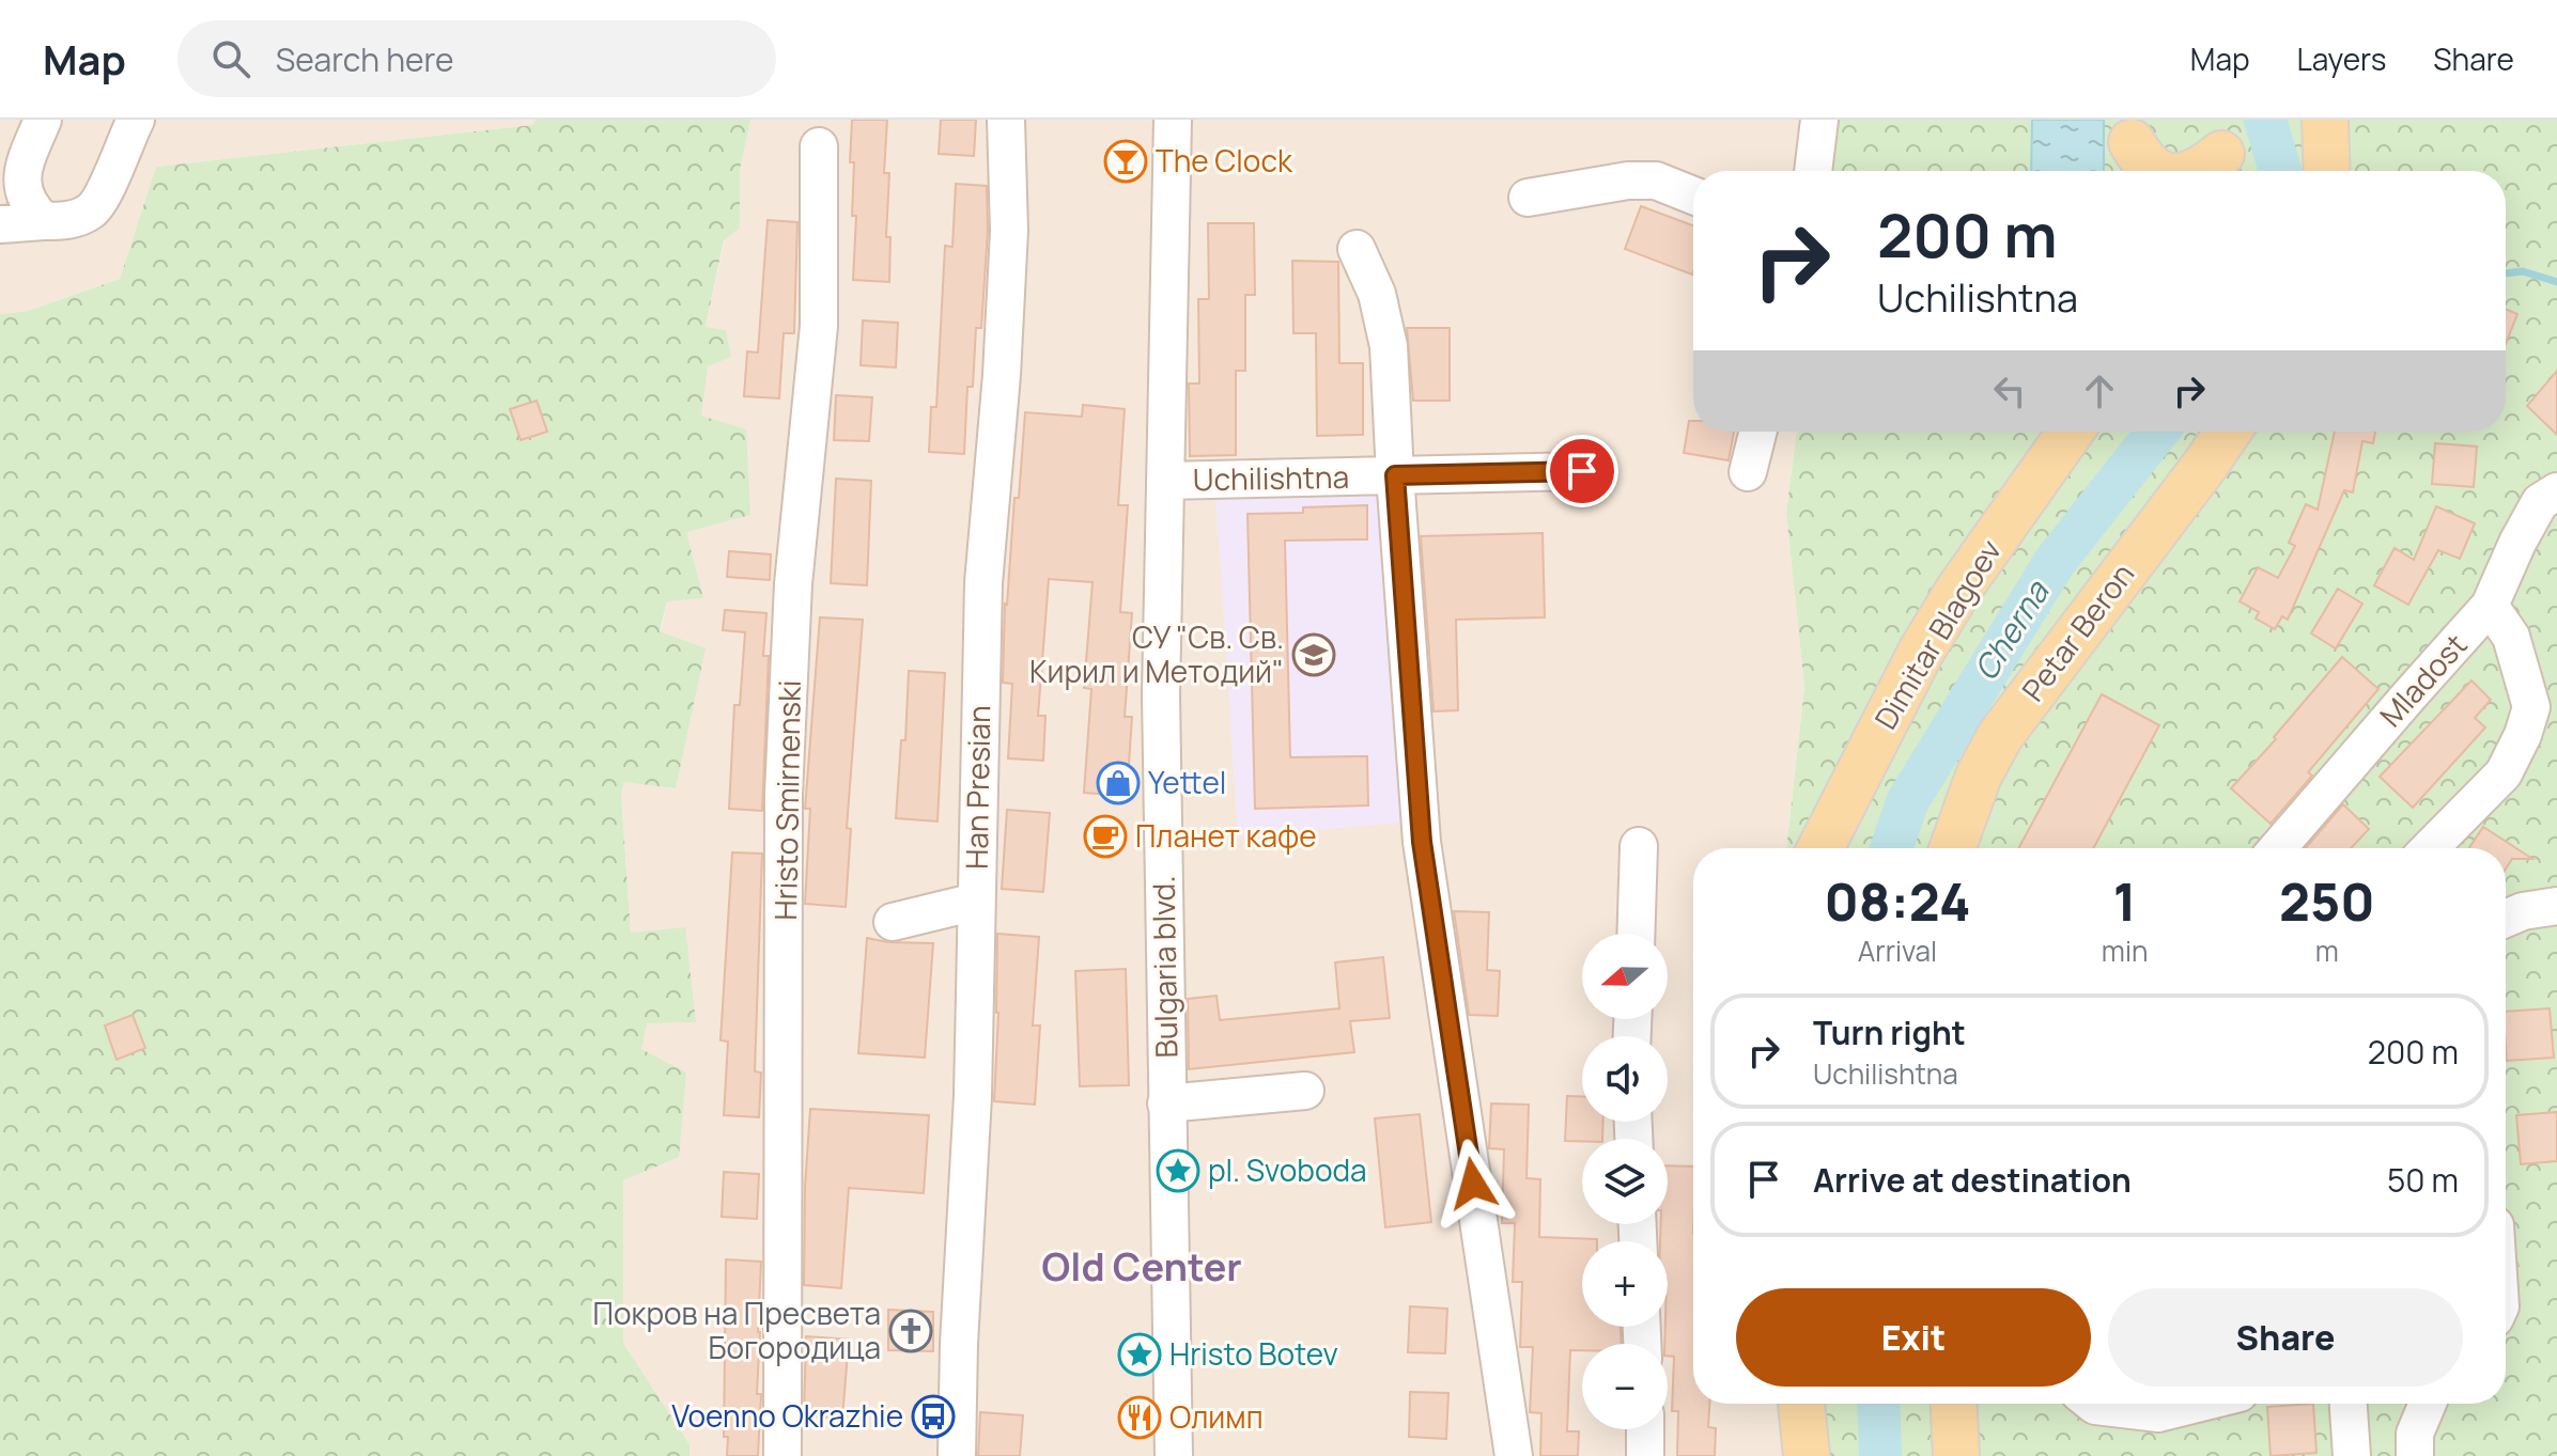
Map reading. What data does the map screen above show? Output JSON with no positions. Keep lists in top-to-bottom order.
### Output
{
  "streets": {
    "main road": ["Petar Beron", "Dimitar Blagoev"],
    "street": [
      "Uchilishtna",
      "Mladost",
      "Han Presian",
      "Hristo Smirnenski",
      "Bulgaria blvd."
    ]
  },
  "crossings": [
    ["Uchilishtna", "Bulgaria blvd."]
  ],
  "districts": ["Old Center"],
  "water": ["Cherna"],
  "places": {
    "bar": ["The Clock"],
    "school or university": ["СУ \"Св. Св. Кирил и Методий\""],
    "shop": ["Yettel"],
    "cafe": ["Планет кафе"],
    "place": ["pl. Svoboda", "Hristo Botev"],
    "church": ["Покров на Пресвета Богородица"],
    "bus stop": ["Voenno Okrazhie"],
    "restaurant": ["Олимп"]
  },
  "north": "left",
  "page": {
    "header": "Map",
    "search": "Search here",
    "nav": ["Map", "Layers", "Share"],
    "turn": ["200 m", "Uchilishtna"],
    "eta": [
      "08:24",
      "Arrival",
      "1",
      "min",
      "250",
      "m"
    ],
    "map_buttons": ["+", "−"],
    "list": [
      {
        "name": "Turn right",
        "note": "Uchilishtna",
        "value": "200 m"
      },
      {
        "name": "Arrive at destination",
        "value": "50 m"
      }
    ],
    "buttons": ["Exit", "Share"]
  }
}
